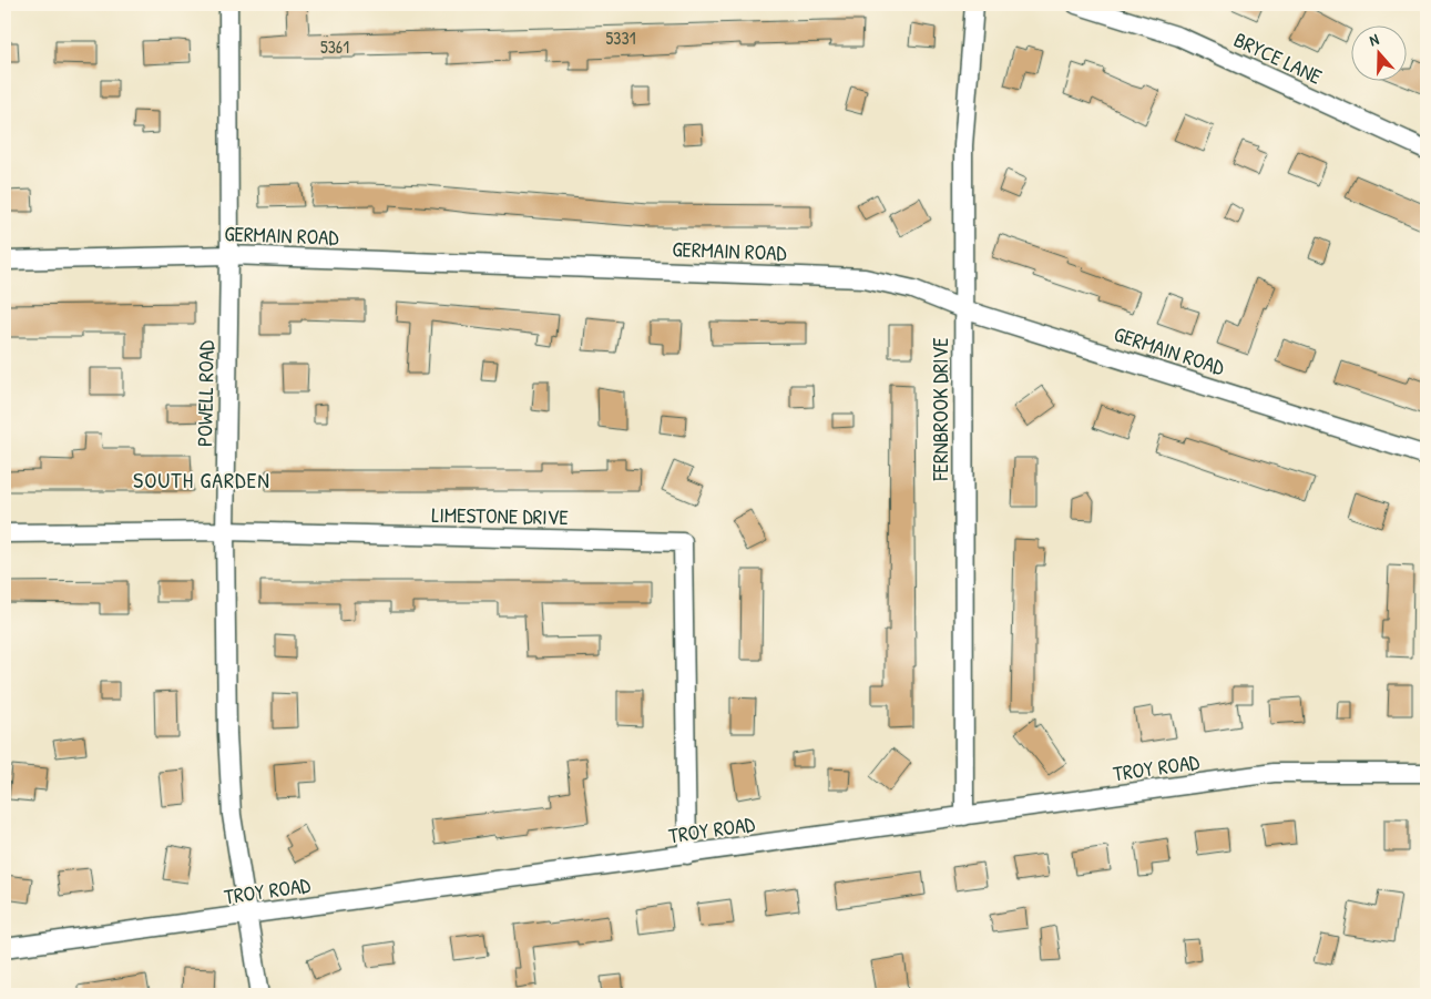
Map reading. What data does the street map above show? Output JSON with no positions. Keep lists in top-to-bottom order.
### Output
{
  "streets": {
    "street": [
      "BRYCE LANE",
      "GERMAIN ROAD",
      "POWELL ROAD",
      "FERNBROOK DRIVE",
      "LIMESTONE DRIVE",
      "TROY ROAD"
    ]
  },
  "crossings": [
    ["GERMAIN ROAD", "POWELL ROAD"],
    ["GERMAIN ROAD", "FERNBROOK DRIVE"],
    ["POWELL ROAD", "LIMESTONE DRIVE"],
    ["POWELL ROAD", "TROY ROAD"],
    ["FERNBROOK DRIVE", "TROY ROAD"],
    ["LIMESTONE DRIVE", "TROY ROAD"]
  ],
  "districts": ["SOUTH GARDEN"],
  "house_numbers": ["5331", "5361"],
  "north": "top"
}
